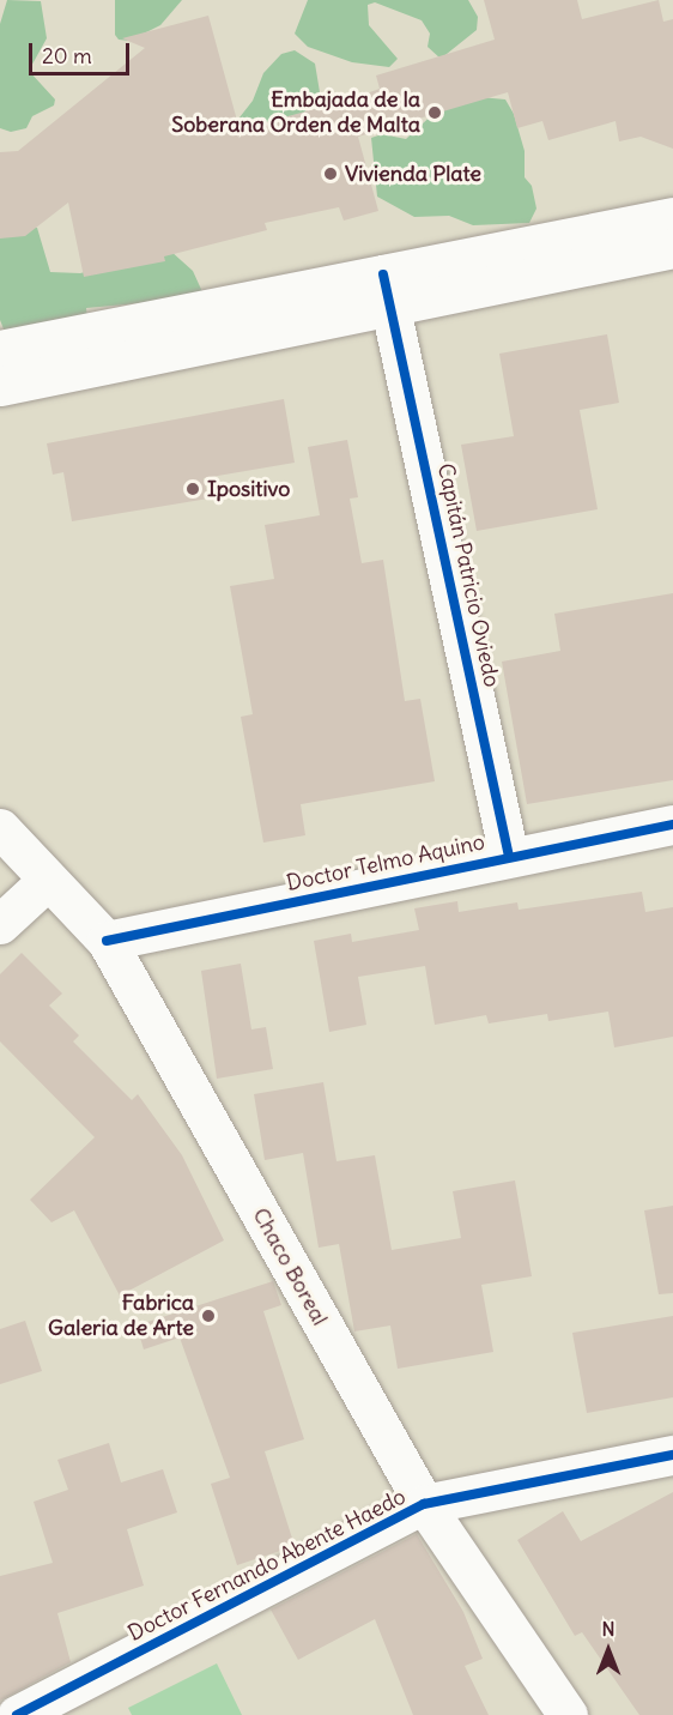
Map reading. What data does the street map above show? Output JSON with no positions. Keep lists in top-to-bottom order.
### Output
{
  "streets": {
    "main road": [
      "Capitán Patricio Oviedo",
      "Doctor Telmo Aquino",
      "Chaco Boreal",
      "Doctor Fernando Abente Haedo"
    ]
  },
  "crossings": [
    ["Capitán Patricio Oviedo", "Doctor Telmo Aquino"],
    ["Doctor Telmo Aquino", "Chaco Boreal"],
    ["Chaco Boreal", "Doctor Fernando Abente Haedo"]
  ],
  "places": [
    "Embajada de la Soberana Orden de Malta",
    "Vivienda Plate",
    "Ipositivo",
    "Fabrica Galeria de Arte"
  ],
  "scale_bar": "20 m",
  "north": "top"
}
